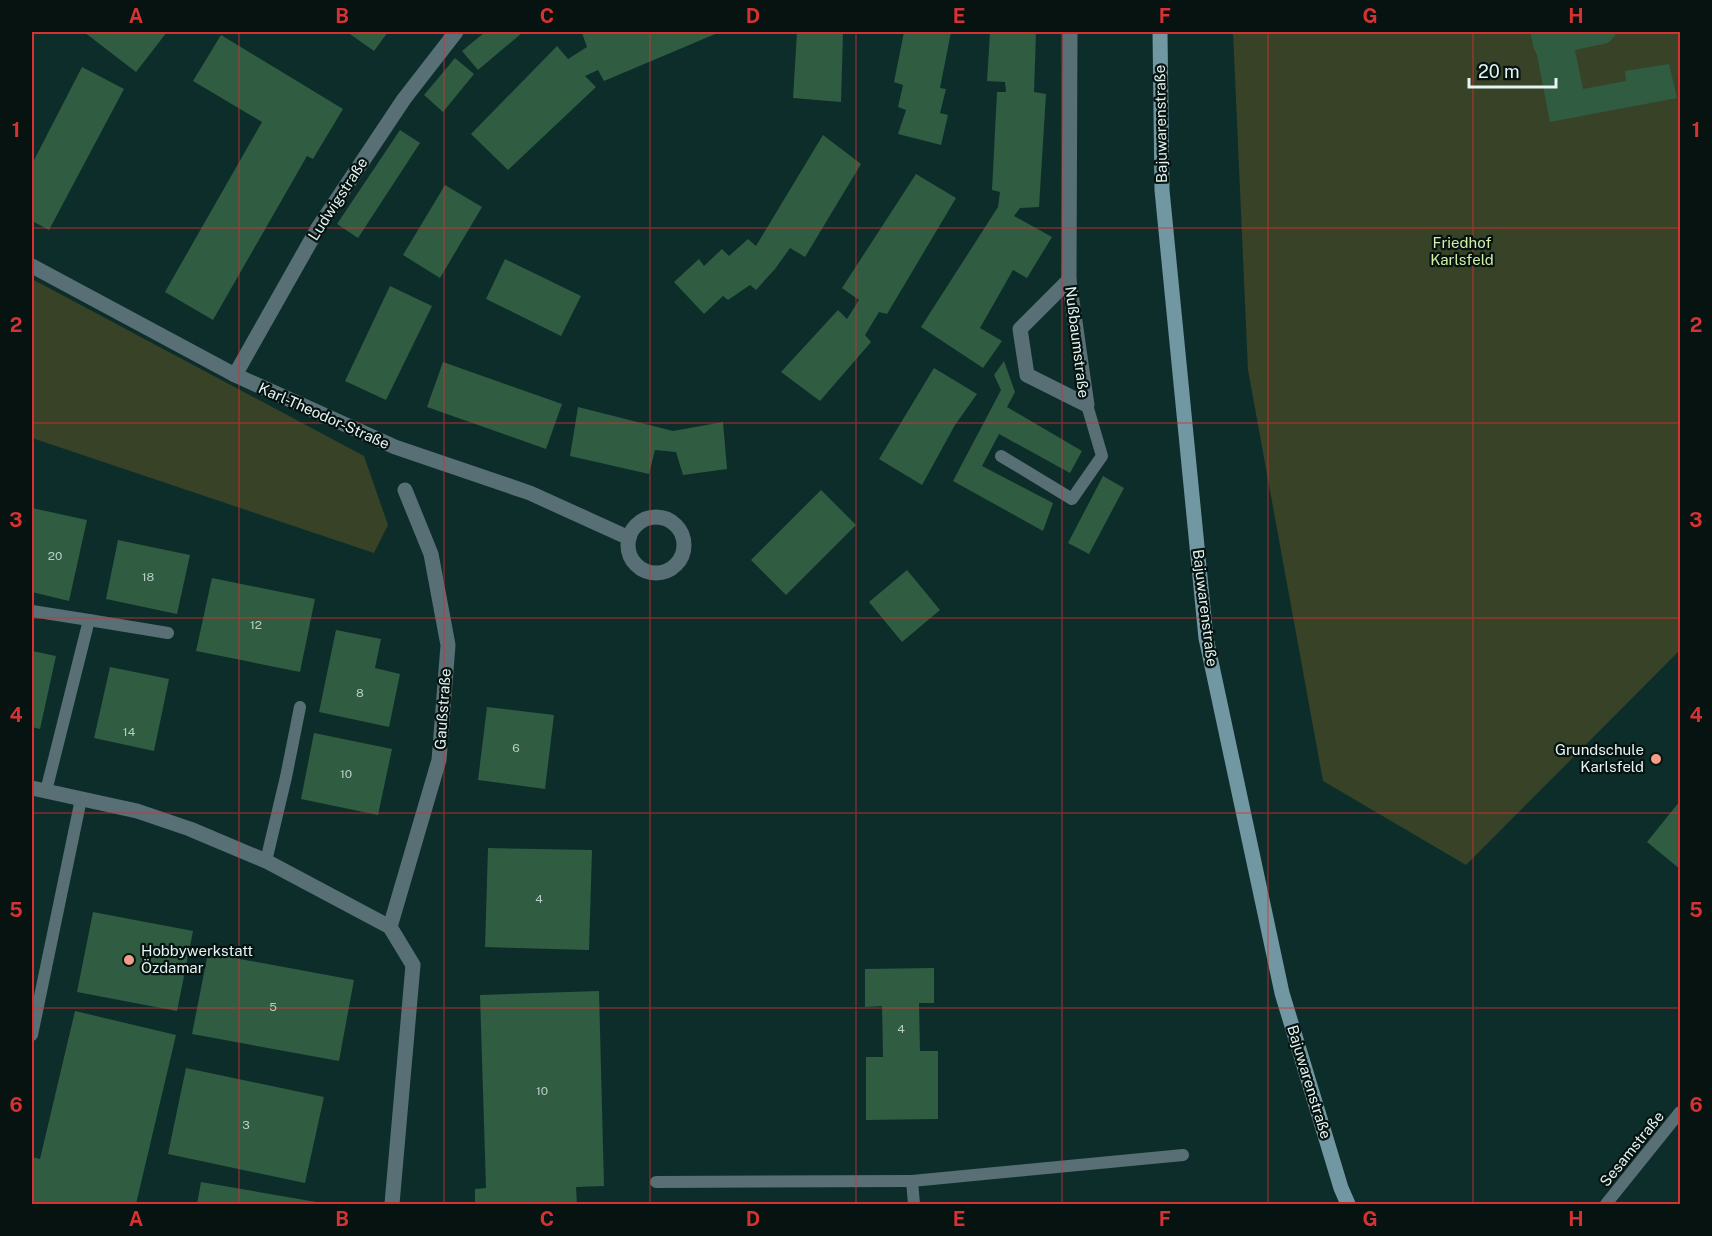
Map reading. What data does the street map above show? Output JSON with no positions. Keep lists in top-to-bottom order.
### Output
{
  "streets": {
    "main road": ["Bajuwarenstraße"],
    "street": [
      "Ludwigstraße",
      "Nußbaumstraße",
      "Karl-Theodor-Straße",
      "Gaußstraße"
    ],
    "lane": ["Sesamstraße"]
  },
  "crossings": [
    ["Ludwigstraße", "Karl-Theodor-Straße"]
  ],
  "parks": ["Friedhof Karlsfeld"],
  "places": ["Grundschule Karlsfeld", "Hobbywerkstatt Özdamar"],
  "house_numbers": [
    "20",
    "18",
    "12",
    "8",
    "14",
    "6",
    "10",
    "4",
    "5",
    "4",
    "10",
    "3"
  ],
  "scale_bar": "20 m",
  "grid": {
    "columns": [
      "A",
      "B",
      "C",
      "D",
      "E",
      "F",
      "G",
      "H"
    ],
    "rows": [
      "1",
      "2",
      "3",
      "4",
      "5",
      "6"
    ]
  }
}
